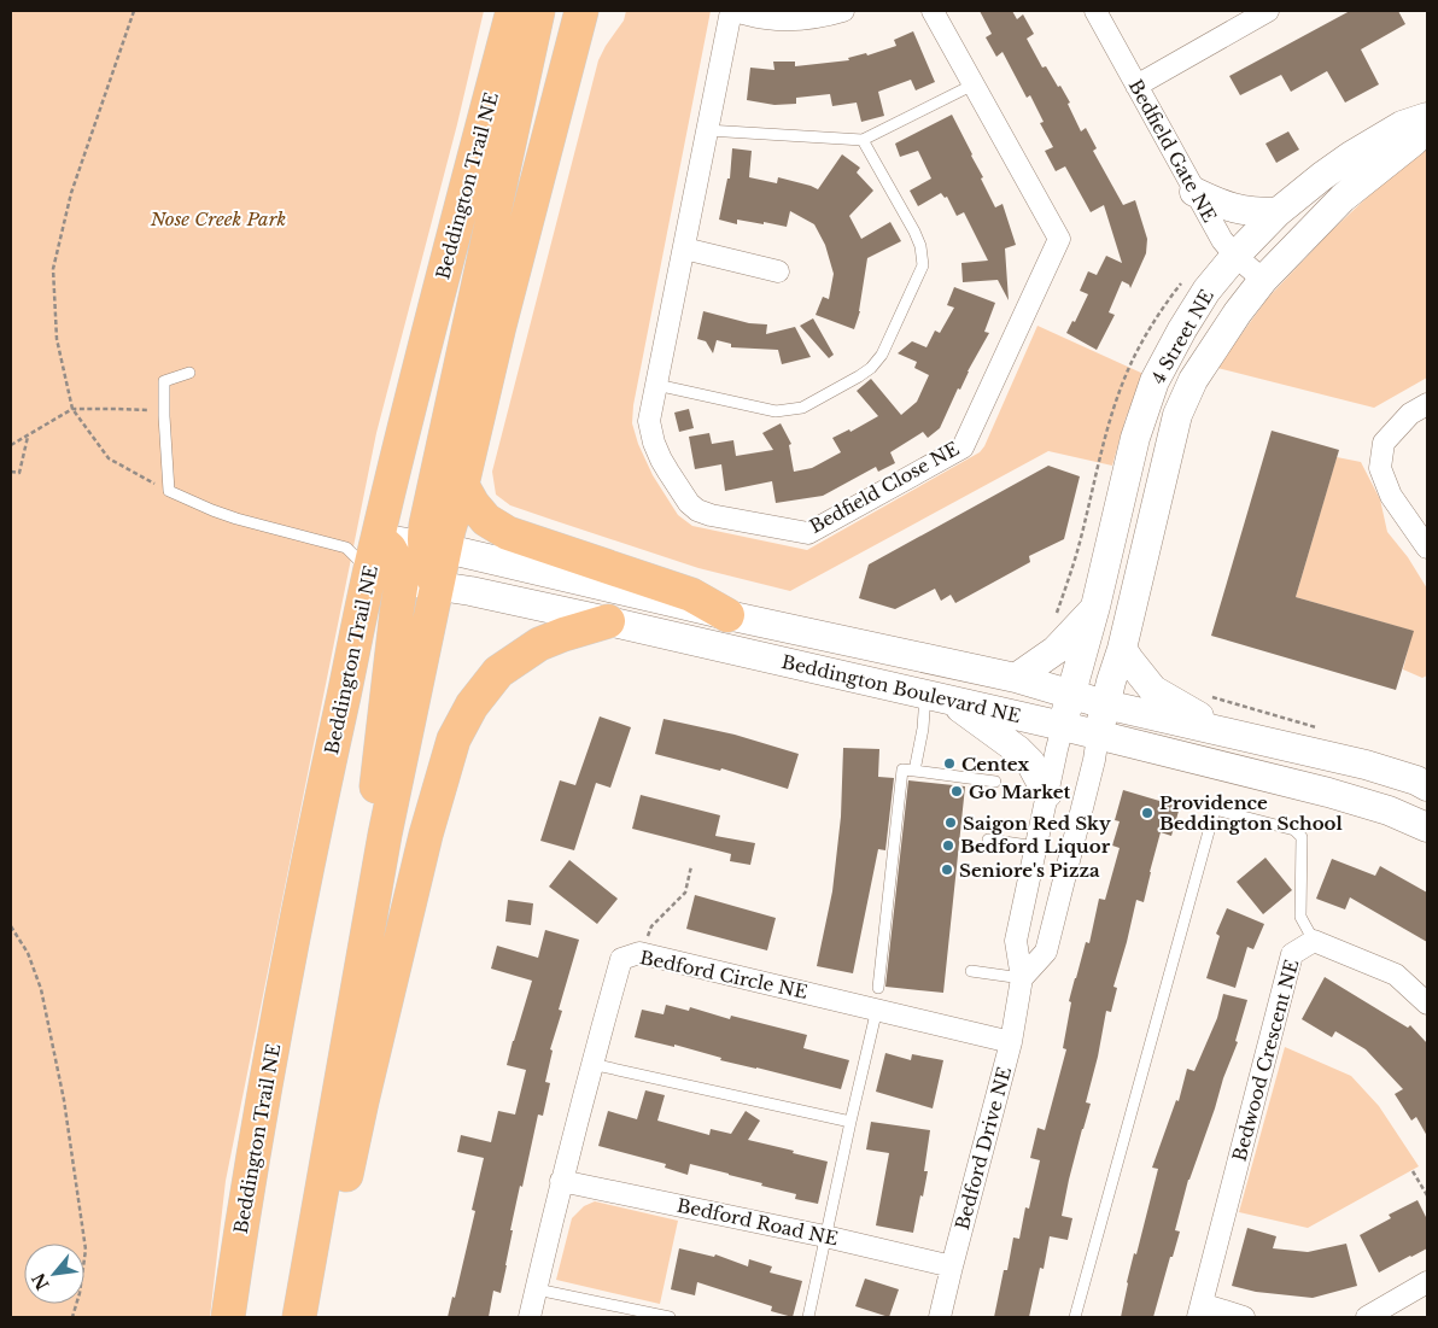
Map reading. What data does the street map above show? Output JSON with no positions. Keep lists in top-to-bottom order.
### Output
{
  "streets": {
    "main road": ["Beddington Trail NE", "4 Street NE", "Beddington Boulevard NE"],
    "street": [
      "Bedfield Gate NE",
      "Bedfield Close NE",
      "Bedford Circle NE",
      "Bedwood Crescent NE",
      "Bedford Drive NE",
      "Bedford Road NE"
    ]
  },
  "crossings": [
    ["Bedfield Gate NE", "4 Street NE"],
    ["Beddington Trail NE", "Beddington Boulevard NE"],
    ["4 Street NE", "Beddington Boulevard NE"],
    ["4 Street NE", "Bedford Drive NE"],
    ["Beddington Boulevard NE", "Bedford Drive NE"],
    ["Bedford Circle NE", "Bedford Drive NE"],
    ["Bedford Circle NE", "Bedford Road NE"],
    ["Bedford Drive NE", "Bedford Road NE"]
  ],
  "parks": ["Nose Creek Park"],
  "places": [
    "Centex",
    "Go Market",
    "Providence Beddington School",
    "Saigon Red Sky",
    "Bedford Liquor",
    "Seniore's Pizza"
  ],
  "north": "bottom left"
}
